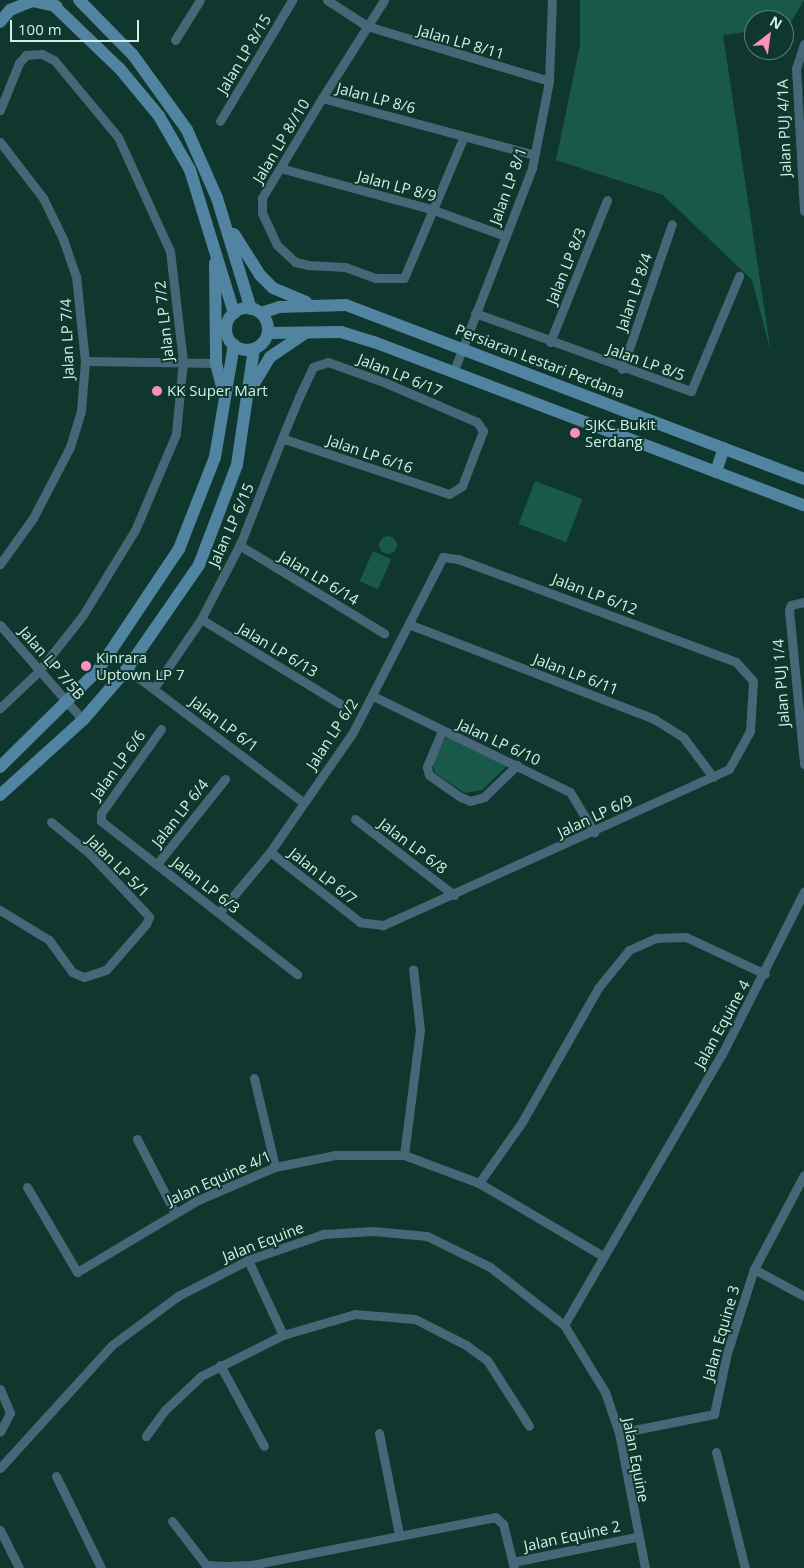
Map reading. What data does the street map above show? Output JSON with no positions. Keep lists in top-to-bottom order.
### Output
{
  "streets": {
    "main road": ["Persiaran Lestari Perdana"],
    "street": [
      "Jalan LP 8/11",
      "Jalan LP 8/15",
      "Jalan LP 8/6",
      "Jalan PUJ 4/1A",
      "Jalan LP 8//10",
      "Jalan LP 8/9",
      "Jalan LP 8/1",
      "Jalan LP 8/3",
      "Jalan LP 8/4",
      "Jalan LP 7/2",
      "Jalan LP 7/4",
      "Jalan LP 8/5",
      "Jalan LP 6/17",
      "Jalan LP 6/16",
      "Jalan LP 6/15",
      "Jalan LP 6/14",
      "Jalan LP 6/12",
      "Jalan LP 6/13",
      "Jalan LP 7/5B",
      "Jalan LP 6/11",
      "Jalan PUJ 1/4",
      "Jalan LP 6/1",
      "Jalan LP 6/2",
      "Jalan LP 6/10",
      "Jalan LP 6/6",
      "Jalan LP 6/4",
      "Jalan LP 6/9",
      "Jalan LP 6/8",
      "Jalan LP 5/1",
      "Jalan LP 6/7",
      "Jalan LP 6/3",
      "Jalan Equine 4",
      "Jalan Equine 4/1",
      "Jalan Equine",
      "Jalan Equine 3",
      "Jalan Equine 2"
    ]
  },
  "crossings": [
    ["Jalan LP 8/11", "Jalan LP 8/6"],
    ["Jalan LP 8/11", "Jalan LP 8/1"],
    ["Jalan LP 8/6", "Jalan LP 8//10"],
    ["Jalan LP 8/6", "Jalan LP 8/1"],
    ["Jalan LP 8//10", "Jalan LP 8/9"],
    ["Jalan LP 8/9", "Jalan LP 8/1"],
    ["Jalan LP 8/1", "Persiaran Lestari Perdana"],
    ["Jalan LP 8/1", "Jalan LP 8/5"],
    ["Jalan LP 8/3", "Jalan LP 8/5"],
    ["Jalan LP 8/4", "Jalan LP 8/5"],
    ["Jalan LP 7/2", "Jalan LP 7/5B"],
    ["Jalan LP 6/17", "Jalan LP 6/16"],
    ["Jalan LP 6/17", "Jalan LP 6/15"],
    ["Jalan LP 6/16", "Jalan LP 6/15"],
    ["Jalan LP 6/15", "Jalan LP 6/14"],
    ["Jalan LP 6/15", "Jalan LP 6/13"],
    ["Jalan LP 6/15", "Jalan LP 6/1"],
    ["Jalan LP 6/12", "Jalan LP 6/2"],
    ["Jalan LP 6/12", "Jalan LP 6/9"],
    ["Jalan LP 6/11", "Jalan LP 6/2"],
    ["Jalan LP 6/11", "Jalan LP 6/9"],
    ["Jalan LP 6/1", "Jalan LP 6/2"],
    ["Jalan LP 6/2", "Jalan LP 6/10"],
    ["Jalan LP 6/2", "Jalan LP 6/7"],
    ["Jalan LP 6/2", "Jalan LP 6/3"],
    ["Jalan LP 6/10", "Jalan LP 6/9"],
    ["Jalan LP 6/6", "Jalan LP 6/3"],
    ["Jalan LP 6/4", "Jalan LP 6/3"],
    ["Jalan LP 6/9", "Jalan LP 6/8"],
    ["Jalan LP 6/9", "Jalan LP 6/7"],
    ["Jalan Equine 4", "Jalan Equine 4/1"],
    ["Jalan Equine 4", "Jalan Equine"],
    ["Jalan Equine", "Jalan Equine 3"],
    ["Jalan Equine", "Jalan Equine 2"]
  ],
  "places": ["KK Super Mart", "SJKC Bukit Serdang", "Kinrara Uptown LP 7"],
  "scale_bar": "100 m",
  "north": "top right"
}
